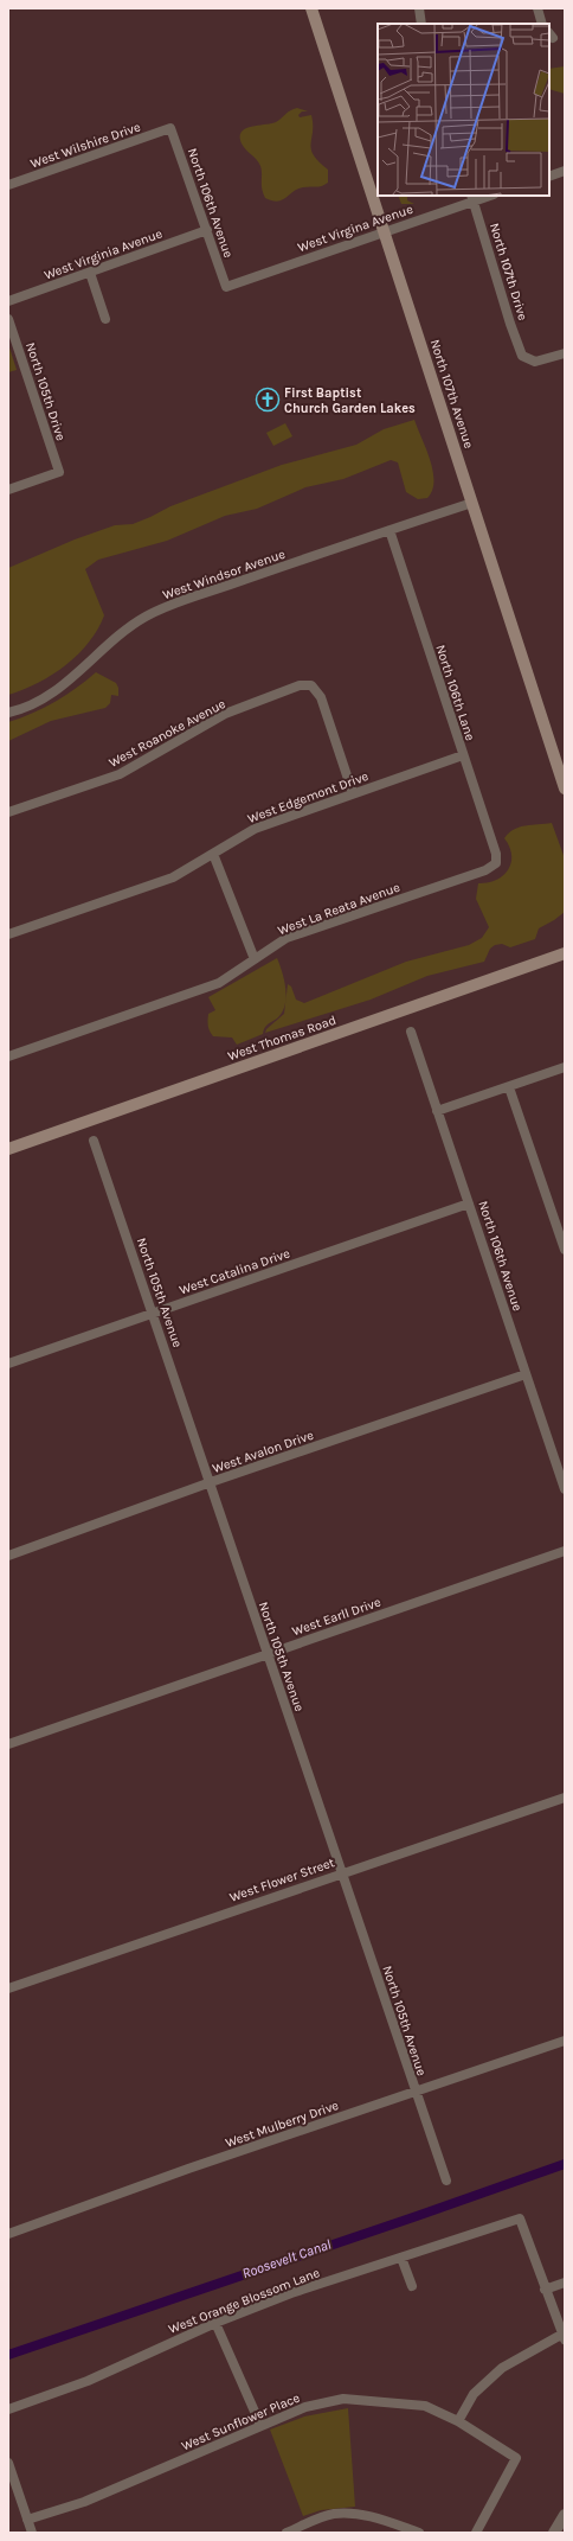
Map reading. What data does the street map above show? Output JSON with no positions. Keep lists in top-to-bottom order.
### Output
{
  "streets": {
    "main road": ["North 107th Avenue", "West Thomas Road"],
    "street": [
      "West Wilshire Drive",
      "North 106th Avenue",
      "West Virgina Avenue",
      "West Virginia Avenue",
      "North 107th Drive",
      "North 105th Drive",
      "West Windsor Avenue",
      "North 106th Lane",
      "West Roanoke Avenue",
      "West Edgemont Drive",
      "West La Reata Avenue",
      "West Catalina Drive",
      "North 105th Avenue",
      "West Avalon Drive",
      "West Earll Drive",
      "West Flower Street",
      "West Mulberry Drive",
      "West Orange Blossom Lane",
      "West Sunflower Place"
    ]
  },
  "crossings": [
    ["West Wilshire Drive", "North 106th Avenue"],
    ["North 106th Avenue", "West Virgina Avenue"],
    ["North 106th Avenue", "West Virginia Avenue"],
    ["North 106th Avenue", "West Catalina Drive"],
    ["North 106th Avenue", "West Avalon Drive"],
    ["West Virgina Avenue", "North 107th Drive"],
    ["West Virgina Avenue", "North 107th Avenue"],
    ["North 107th Avenue", "West Windsor Avenue"],
    ["West Windsor Avenue", "North 106th Lane"],
    ["North 106th Lane", "West Edgemont Drive"],
    ["North 106th Lane", "West La Reata Avenue"],
    ["West Roanoke Avenue", "West Edgemont Drive"],
    ["West Catalina Drive", "North 105th Avenue"],
    ["North 105th Avenue", "West Avalon Drive"],
    ["North 105th Avenue", "West Earll Drive"],
    ["North 105th Avenue", "West Flower Street"],
    ["North 105th Avenue", "West Mulberry Drive"]
  ],
  "water": ["Roosevelt Canal"],
  "places": {
    "church": ["First Baptist Church Garden Lakes"]
  }
}
